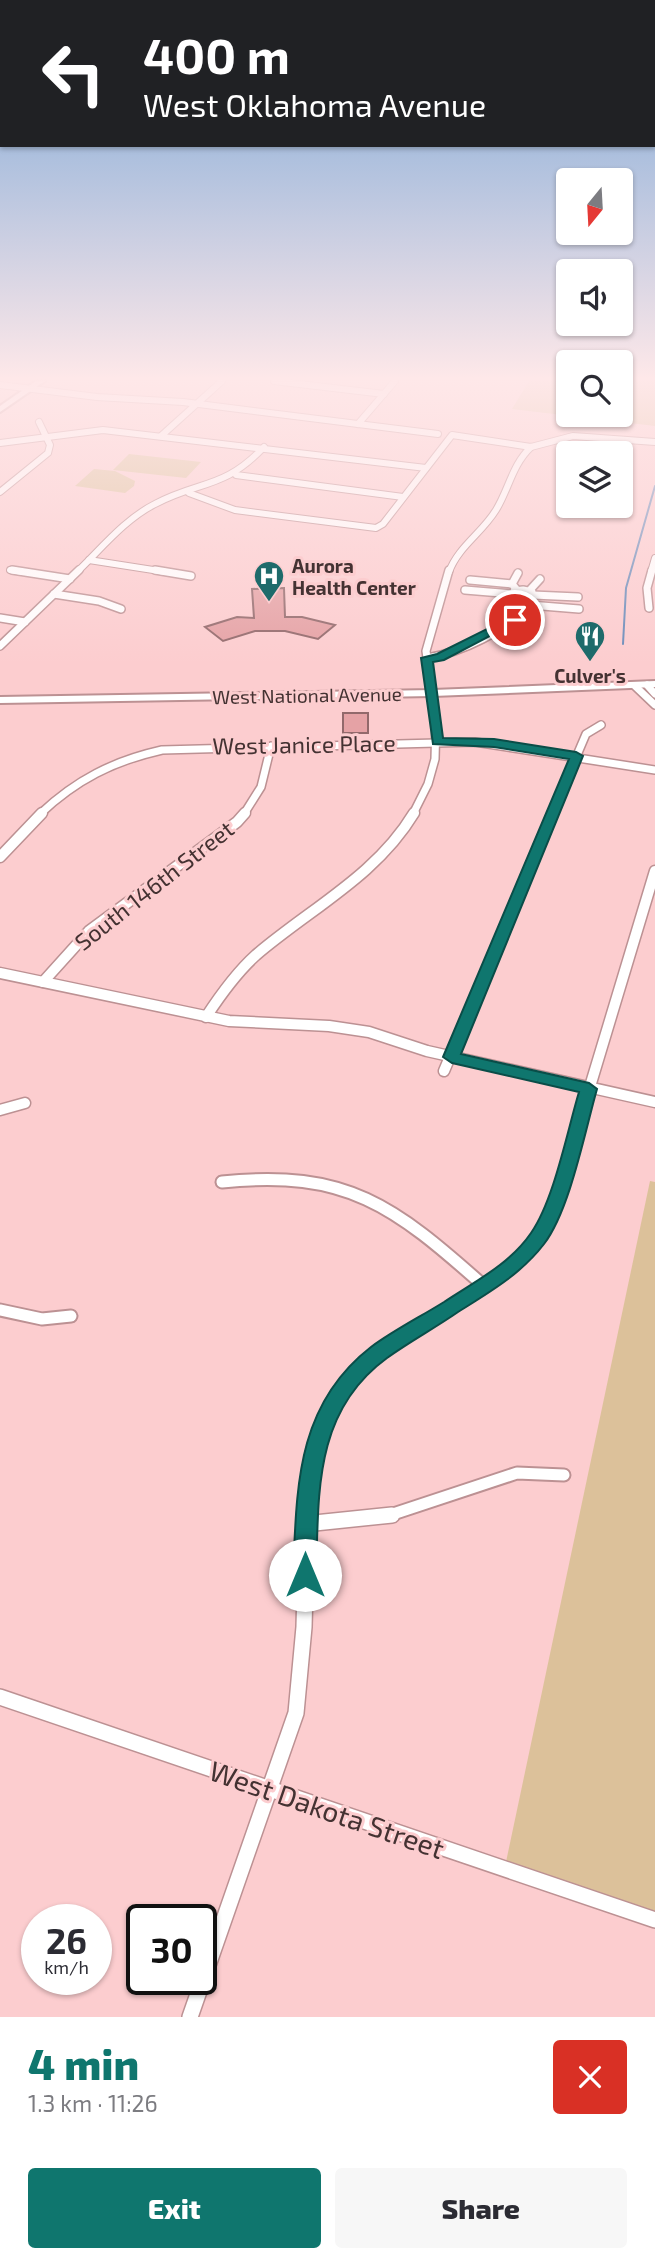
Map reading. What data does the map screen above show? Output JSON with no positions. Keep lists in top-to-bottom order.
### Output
{
  "streets": {
    "main road": ["West National Avenue"],
    "street": ["West Janice Place", "South 146th Street", "West Dakota Street"]
  },
  "crossings": [
    ["West Janice Place", "South 146th Street"]
  ],
  "places": {
    "hospital": ["Aurora Health Center"],
    "restaurant": ["Culver's"]
  },
  "north": "bottom",
  "page": {
    "turn": ["400 m", "West Oklahoma Avenue"],
    "speed": "26 km/h",
    "limit": "30",
    "heading": ["4 min", "1.3 km · 11:26"],
    "buttons": ["Exit", "Share"]
  }
}
